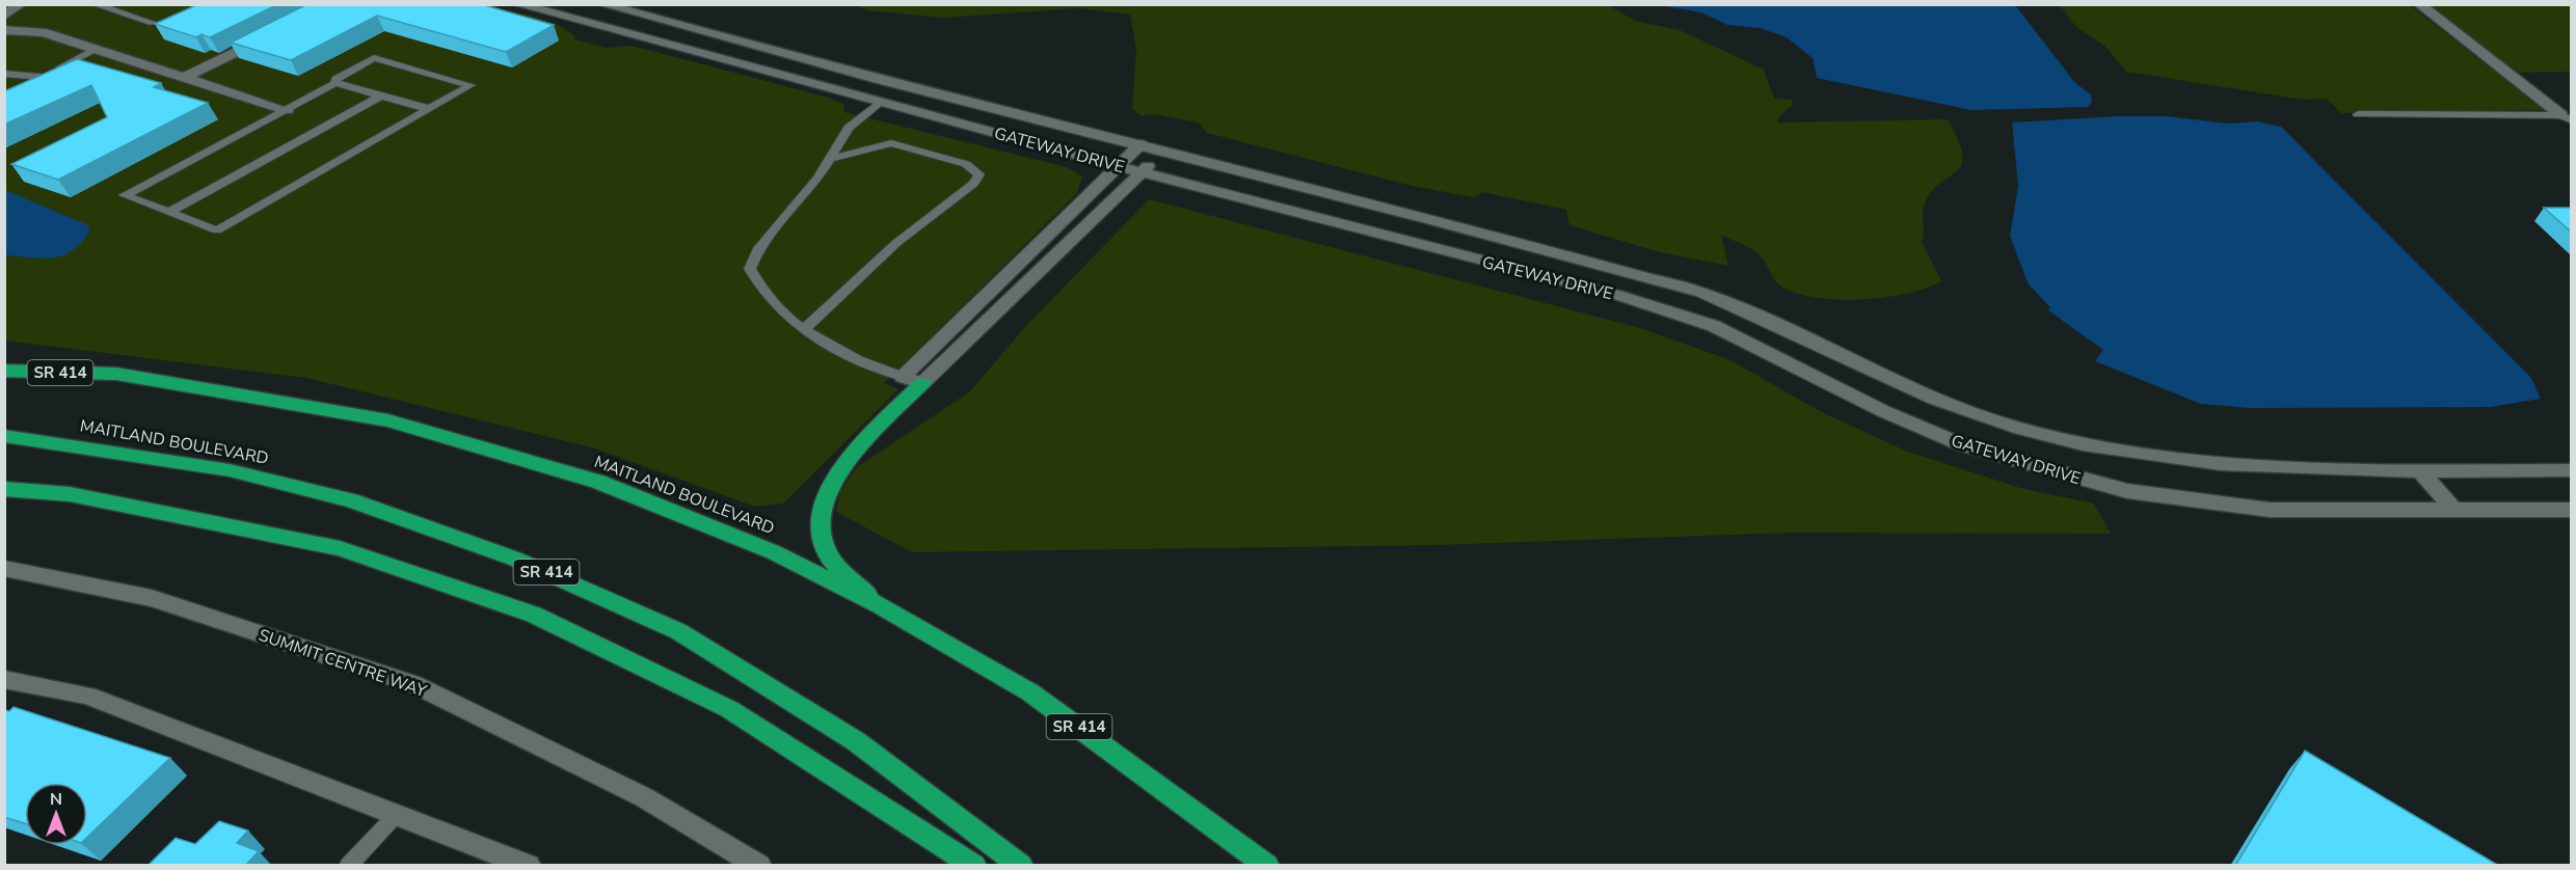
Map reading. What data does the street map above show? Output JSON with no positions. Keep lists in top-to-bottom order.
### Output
{
  "streets": {
    "highway": ["SR 414", "MAITLAND BOULEVARD"],
    "street": ["GATEWAY DRIVE", "SUMMIT CENTRE WAY"]
  },
  "north": "top"
}
